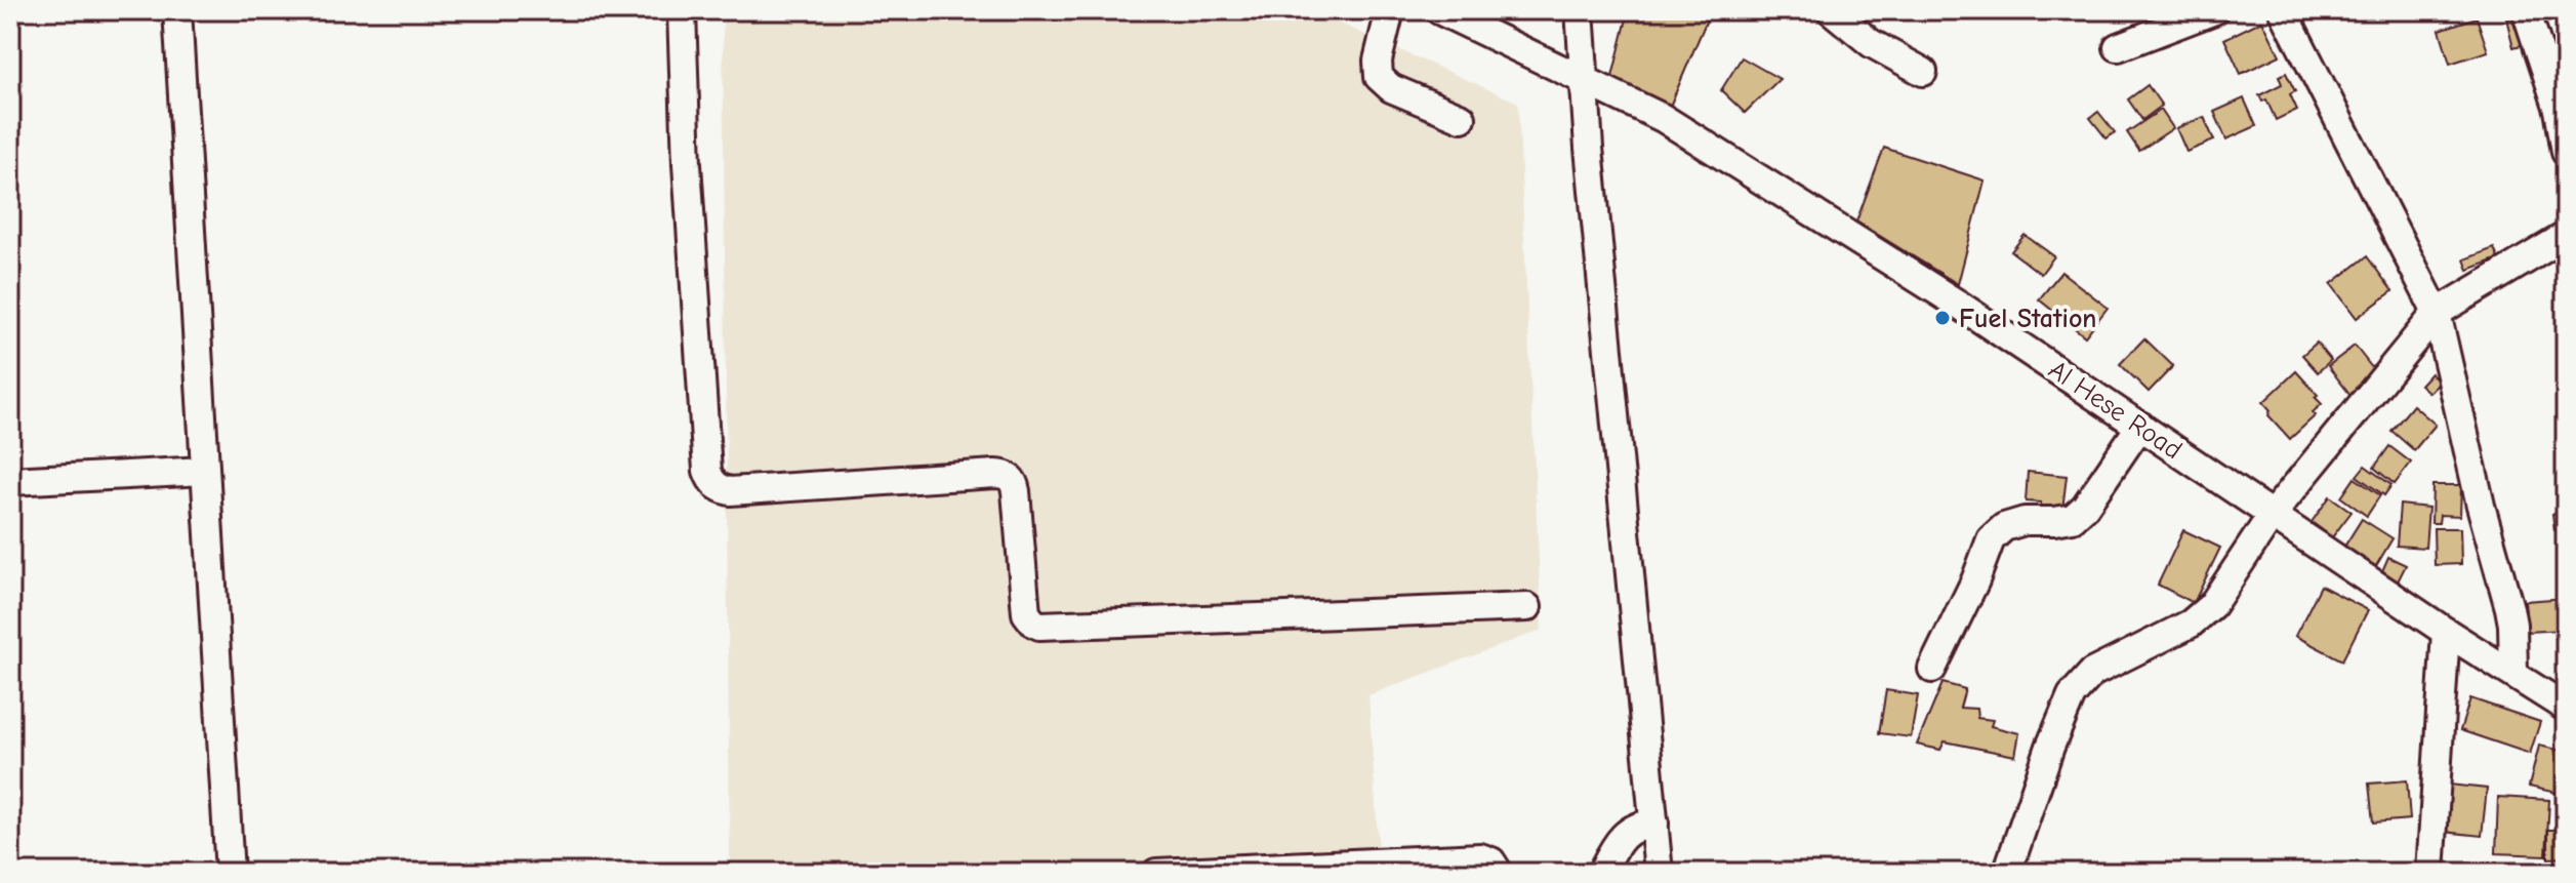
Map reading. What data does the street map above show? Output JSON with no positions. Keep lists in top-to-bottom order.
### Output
{
  "streets": {
    "street": ["Al Hese Road"]
  },
  "places": ["Fuel Station"]
}
